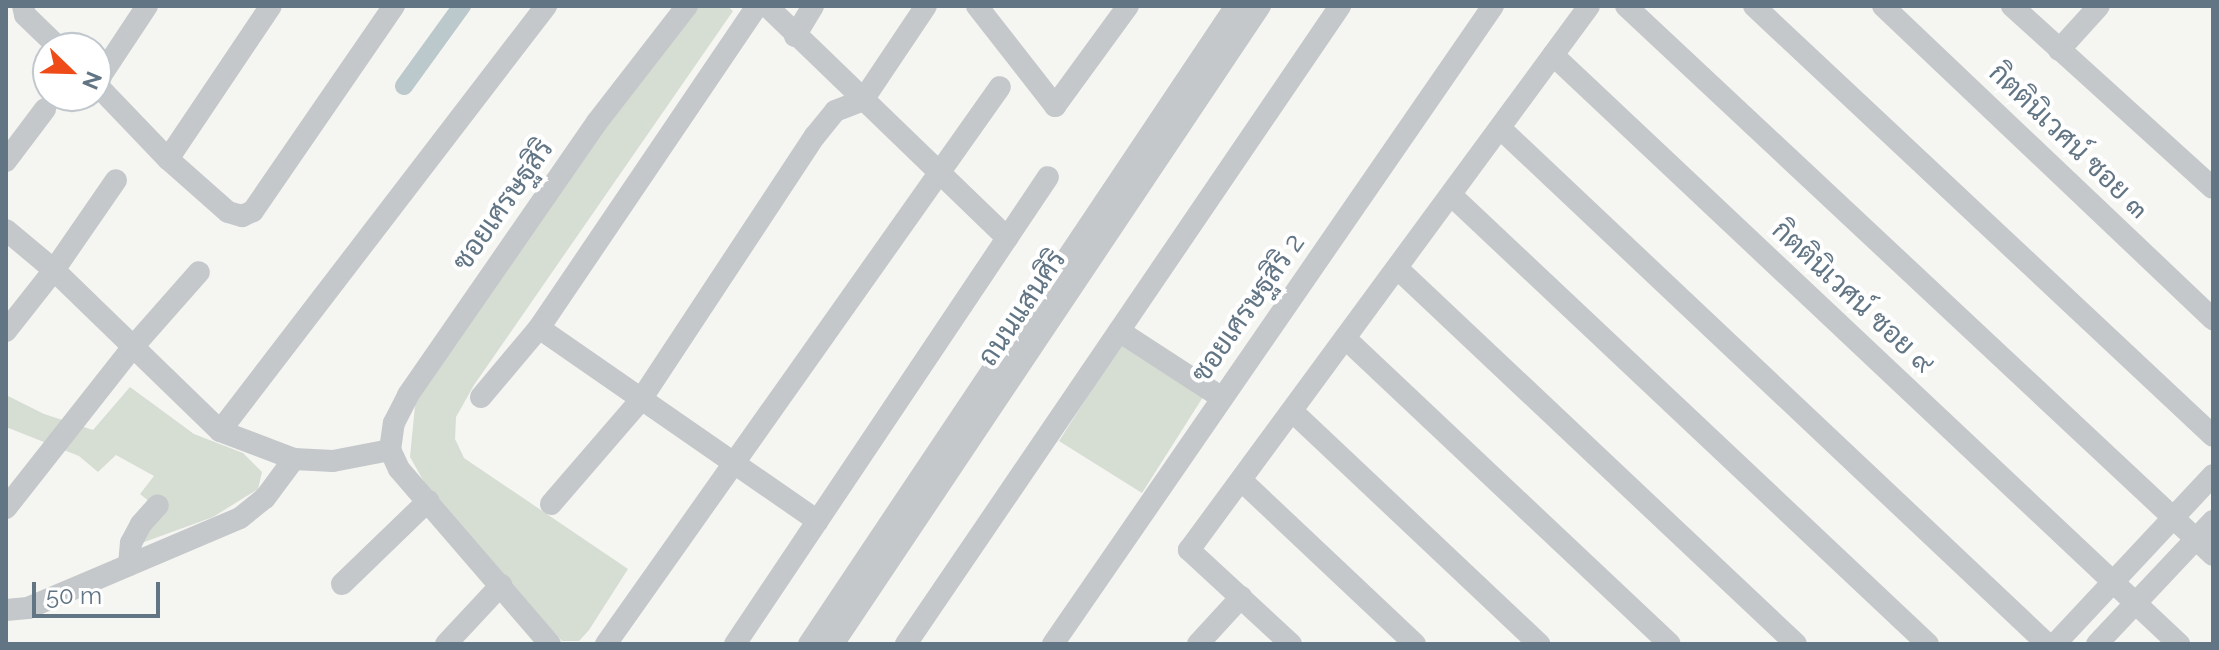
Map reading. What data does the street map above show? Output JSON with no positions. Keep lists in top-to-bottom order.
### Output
{
  "streets": {
    "street": [
      "กิตตินิเวศน์ ซอย ๓",
      "ซอยเศรษฐสิริ",
      "กิตตินิเวศน์ ซอย ๙",
      "ถนนแสนศิริ",
      "ซอยเศรษฐสิริ 2"
    ]
  },
  "scale_bar": "50 m",
  "north": "bottom right"
}
